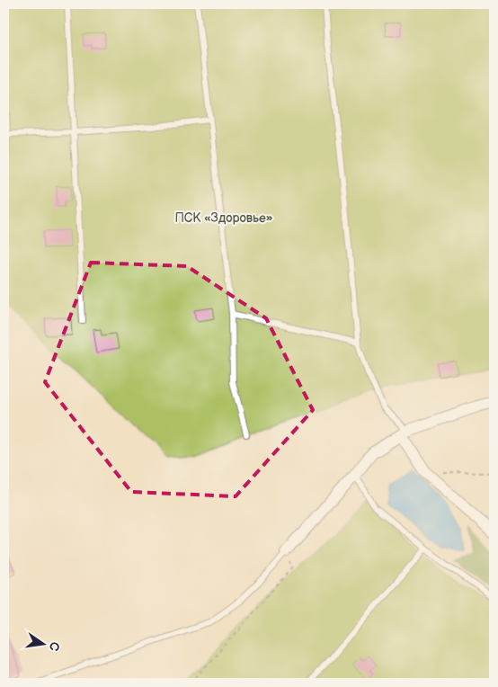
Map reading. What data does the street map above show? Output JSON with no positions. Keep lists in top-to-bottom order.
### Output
{
  "parks": ["ПСК «Здоровье»"],
  "north": "right"
}
